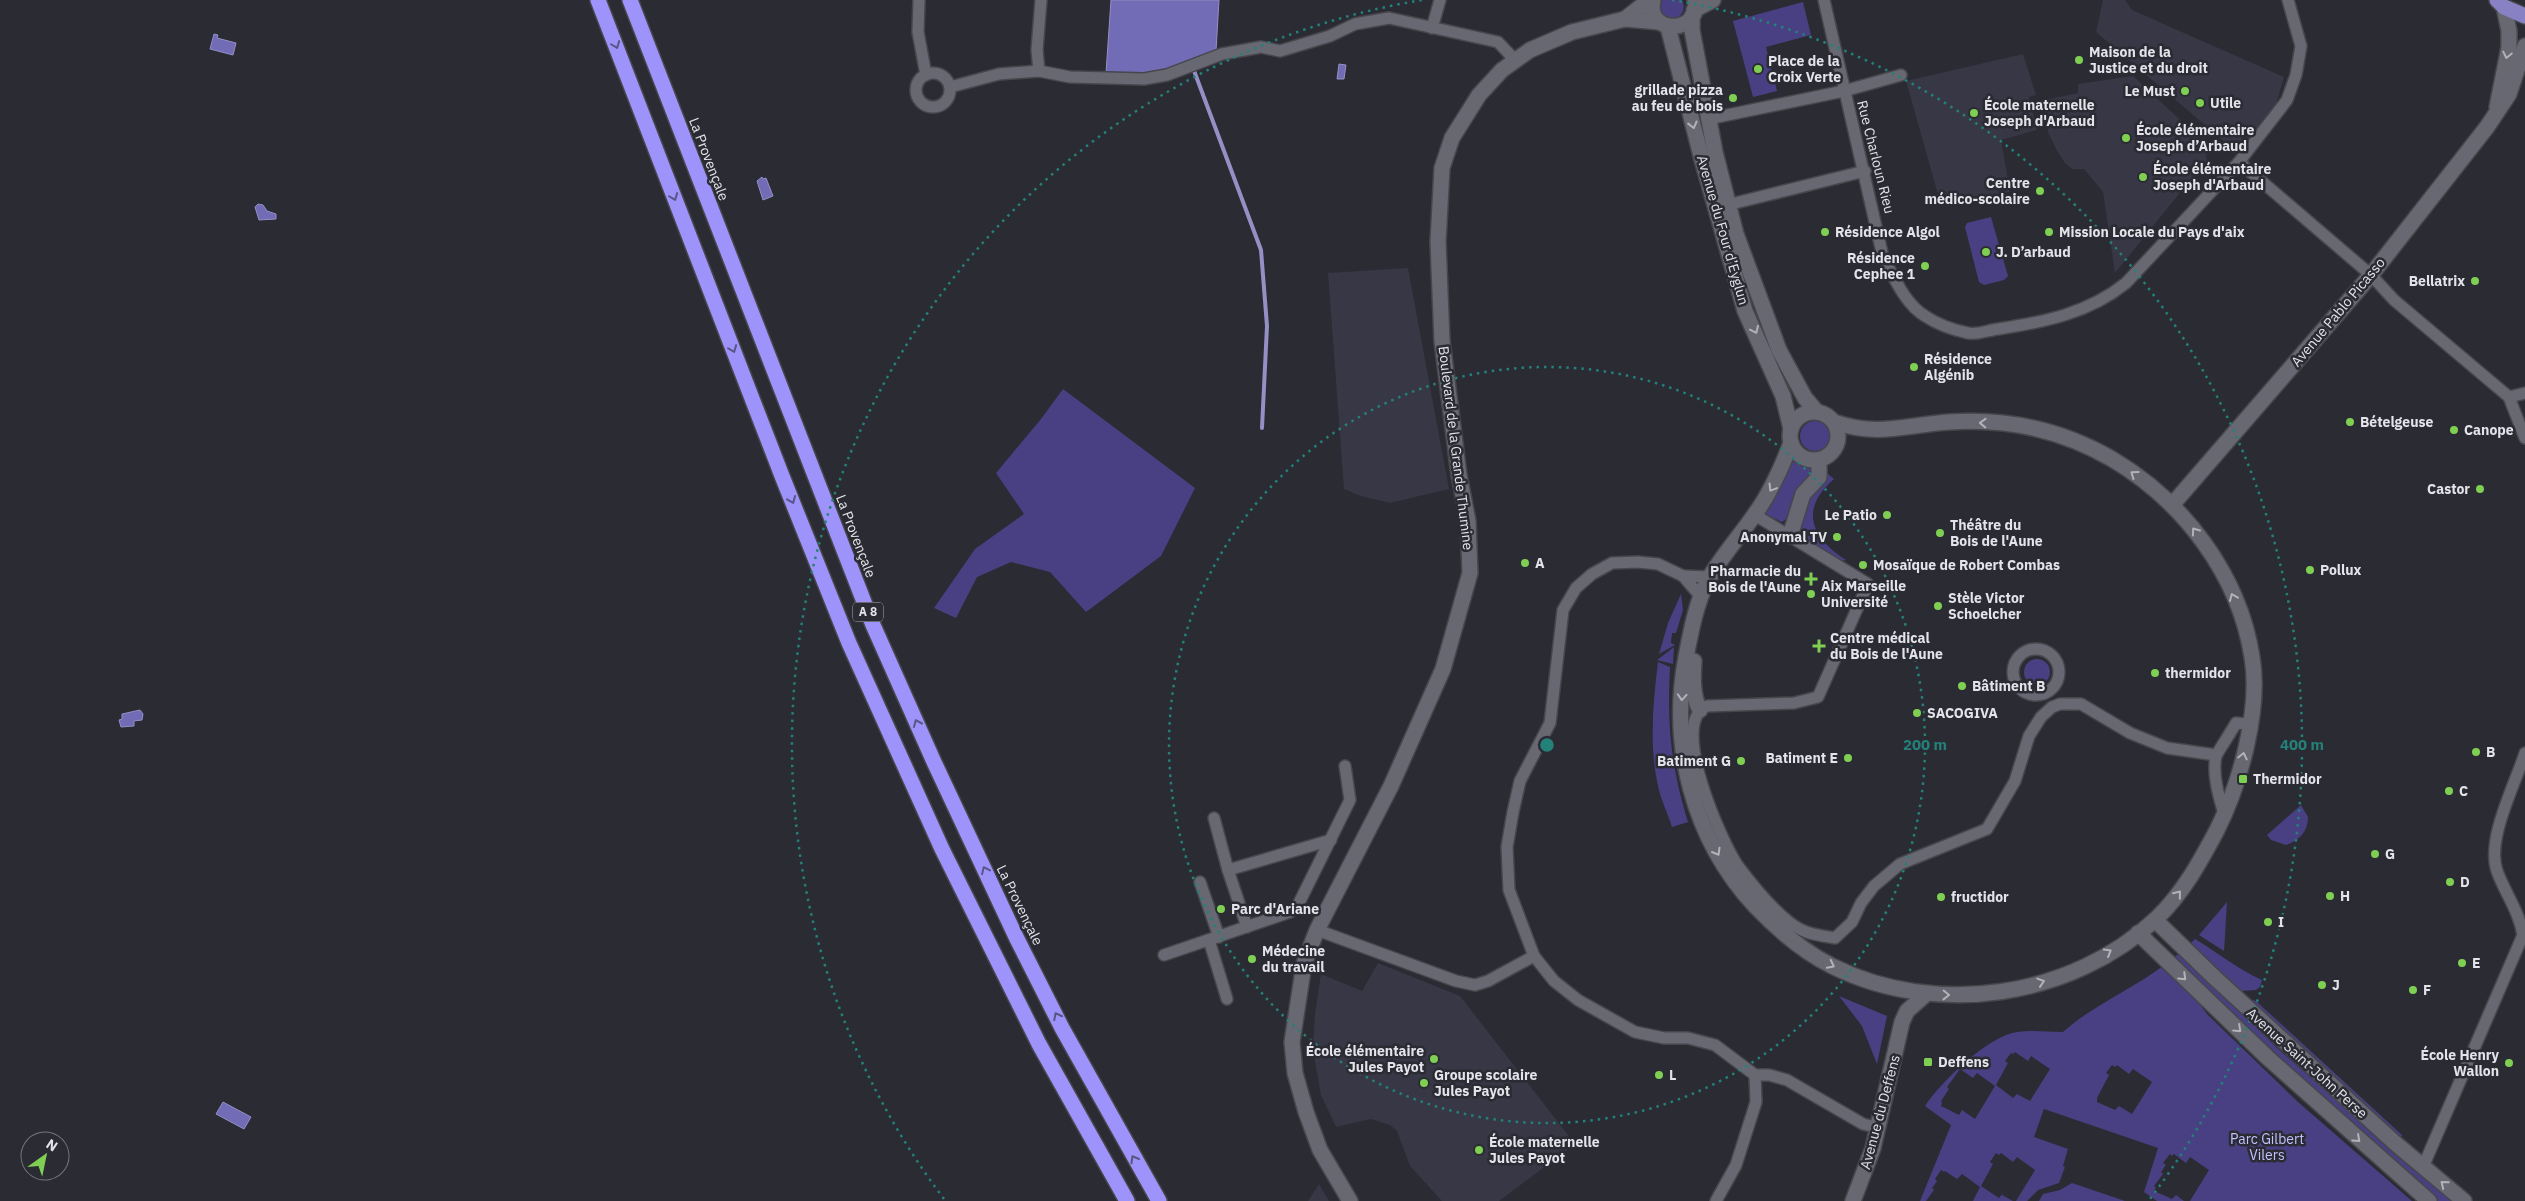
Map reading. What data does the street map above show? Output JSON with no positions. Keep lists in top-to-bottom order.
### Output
{
  "streets": {
    "highway": ["La Provençale", "A 8"],
    "main road": [
      "Avenue du Four d’Eyglun",
      "Avenue Pablo Picasso",
      "Boulevard de la Grande Thumine",
      "Avenue Saint-John Perse",
      "Avenue du Deffens"
    ],
    "street": ["Rue Charloun Rieu"]
  },
  "crossings": [
    ["Avenue du Four d’Eyglun", "Boulevard de la Grande Thumine"]
  ],
  "parks": ["Parc Gilbert Vilers"],
  "places": {
    "other": [
      "Maison de la Justice et du droit",
      "Place de la Croix Verte",
      "Le Must",
      "grillade pizza au feu de bois",
      "Utile",
      "École maternelle Joseph d'Arbaud",
      "École élémentaire Joseph d’Arbaud",
      "École élémentaire Joseph d'Arbaud",
      "Centre médico-scolaire",
      "Résidence Algol",
      "Mission Locale du Pays d'aix",
      "J. D’arbaud",
      "Résidence Cephee 1",
      "Bellatrix",
      "Résidence Algénib",
      "Bételgeuse",
      "Canope",
      "Castor",
      "Le Patio",
      "Théâtre du Bois de l'Aune",
      "Anonymal TV",
      "A",
      "Mosaïque de Robert Combas",
      "Pollux",
      "Aix Marseille Université",
      "Stèle Victor Schoelcher",
      "thermidor",
      "Bâtiment B",
      "SACOGIVA",
      "B",
      "Batiment E",
      "Batiment G",
      "C",
      "G",
      "D",
      "H",
      "fructidor",
      "Parc d'Ariane",
      "I",
      "Médecine du travail",
      "E",
      "J",
      "F",
      "École élémentaire Jules Payot",
      "École Henry Wallon",
      "L",
      "Groupe scolaire Jules Payot",
      "École maternelle Jules Payot"
    ],
    "health": ["Pharmacie du Bois de l'Aune", "Centre médical du Bois de l'Aune"],
    "transit": ["Thermidor", "Deffens"]
  },
  "north": "top right",
  "rings": ["200 m", "400 m"]
}
